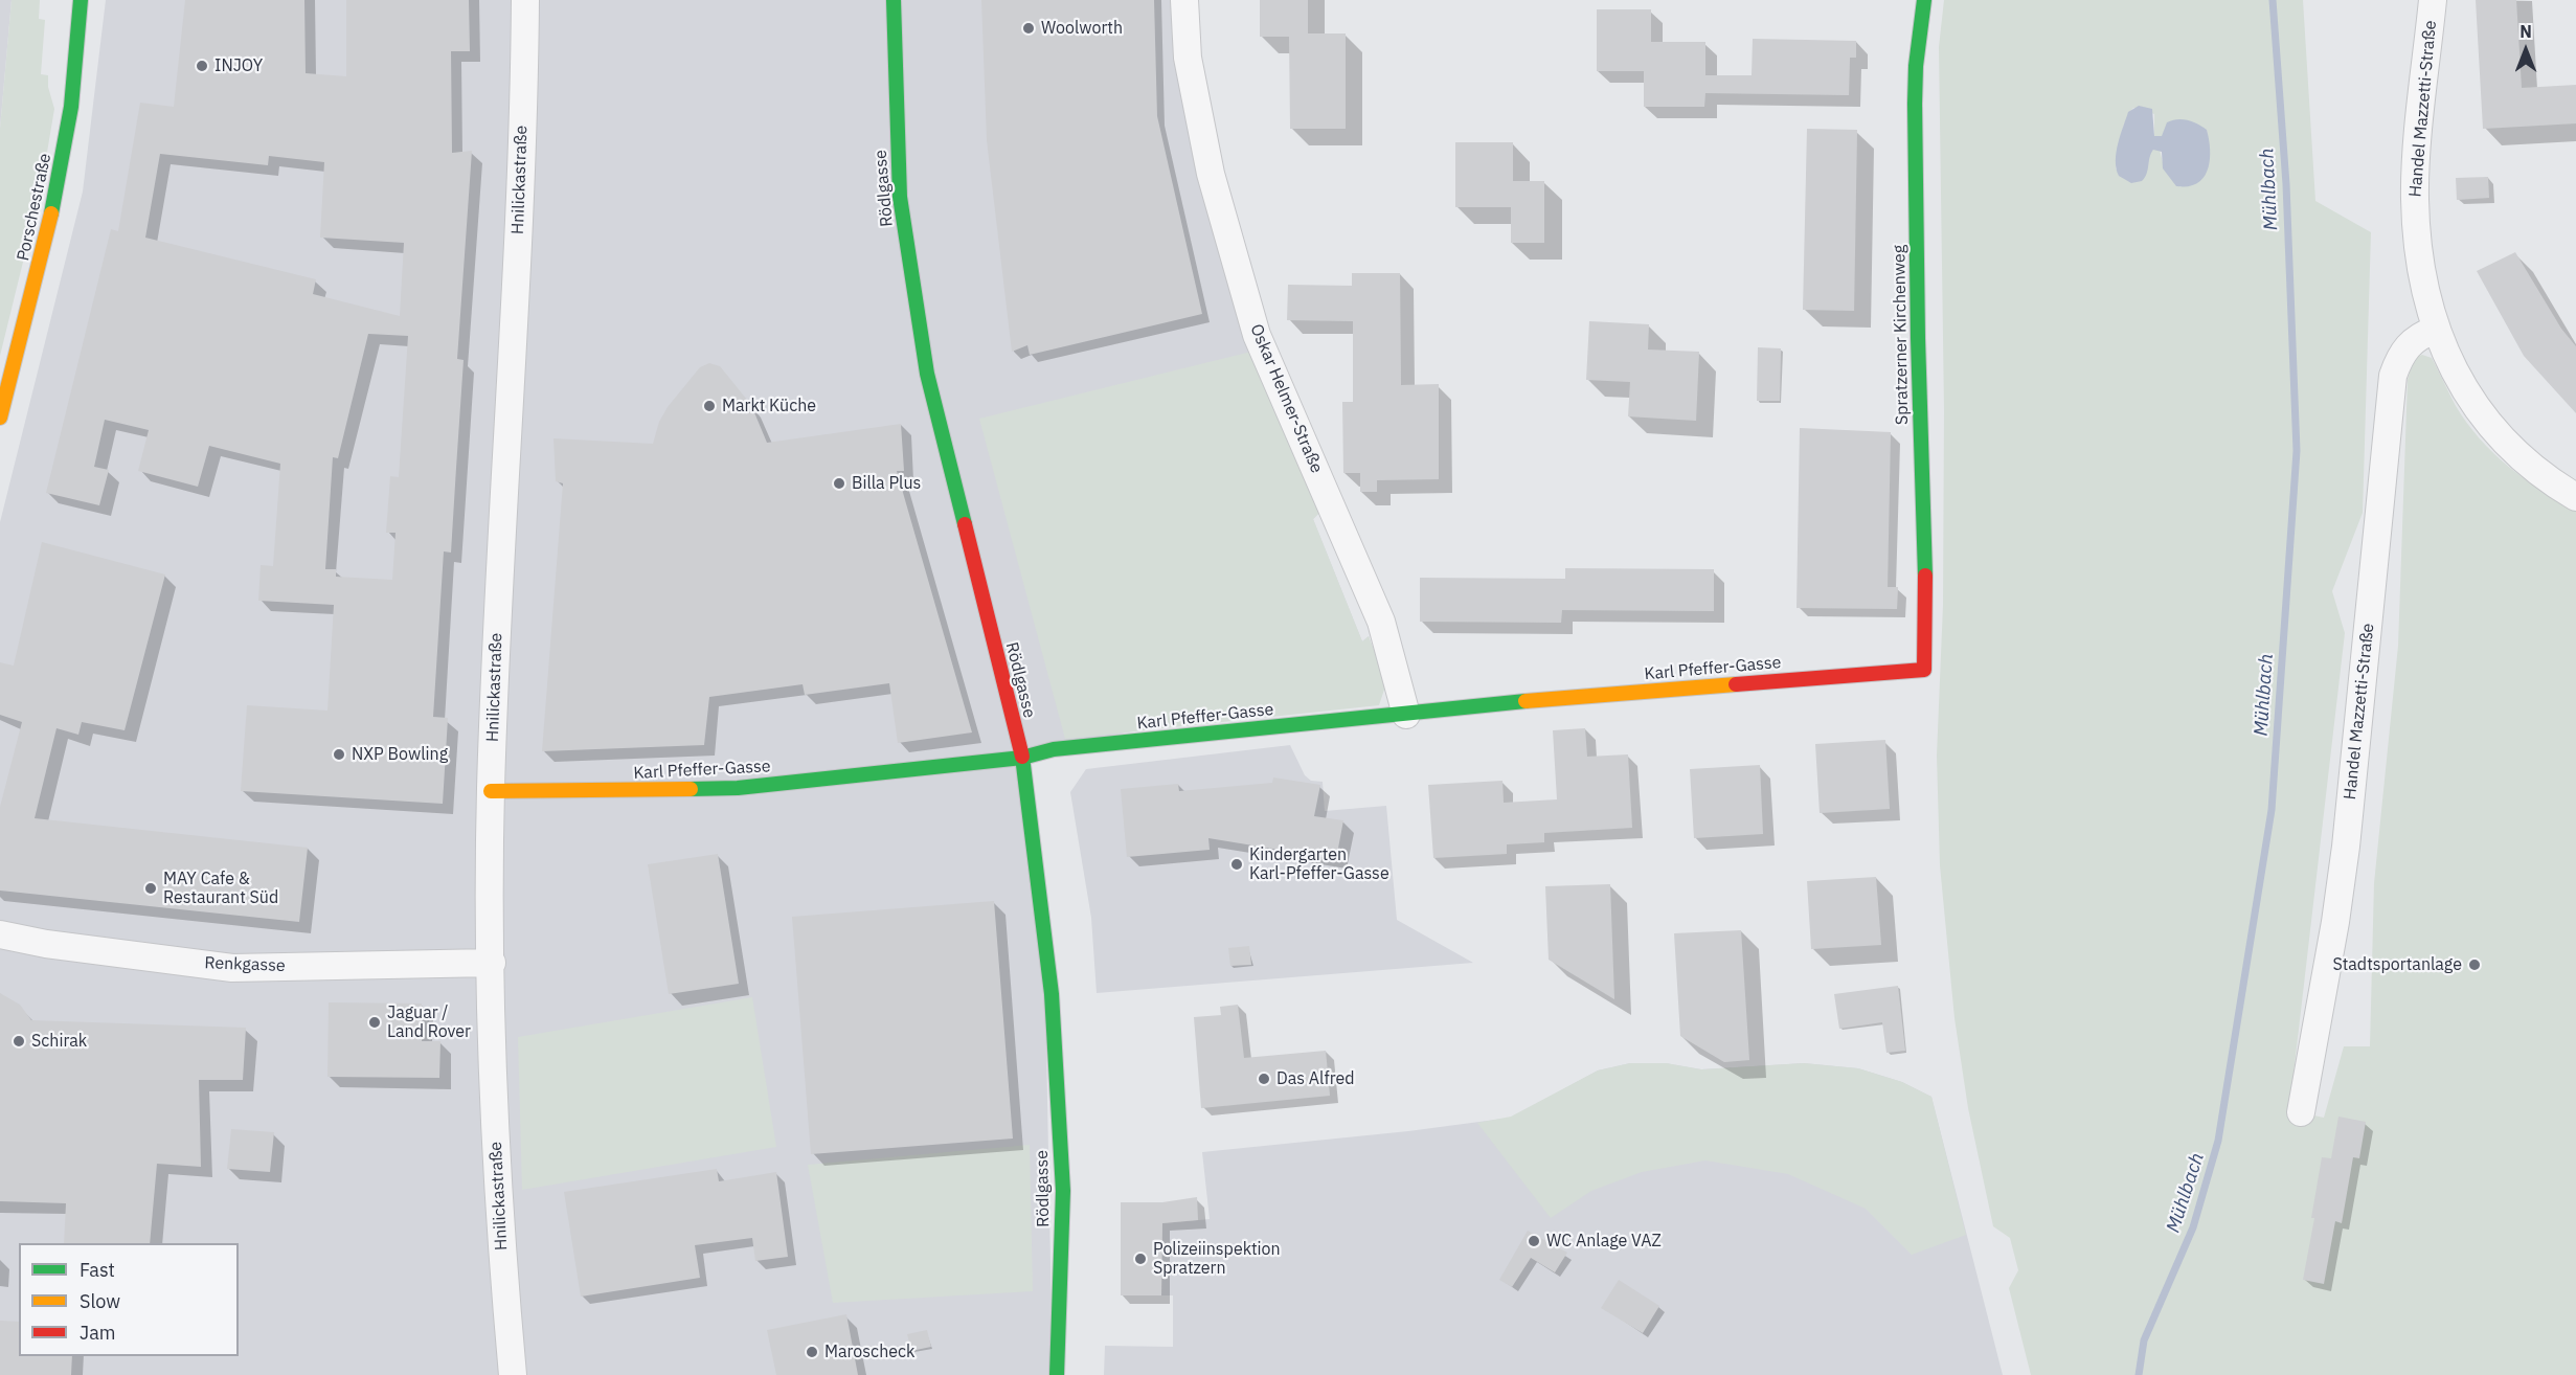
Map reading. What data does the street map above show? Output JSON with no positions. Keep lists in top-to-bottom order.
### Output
{
  "streets": {
    "street": [
      "Handel Mazzetti-Straße",
      "Hnilickastraße",
      "Rödlgasse",
      "Porschestraße",
      "Spratzerner Kirchenweg",
      "Oskar Helmer-Straße",
      "Karl Pfeffer-Gasse",
      "Renkgasse"
    ]
  },
  "crossings": [
    ["Hnilickastraße", "Karl Pfeffer-Gasse"],
    ["Hnilickastraße", "Renkgasse"],
    ["Rödlgasse", "Karl Pfeffer-Gasse"],
    ["Spratzerner Kirchenweg", "Karl Pfeffer-Gasse"],
    ["Oskar Helmer-Straße", "Karl Pfeffer-Gasse"]
  ],
  "water": ["Mühlbach"],
  "places": [
    "Woolworth",
    "INJOY",
    "Markt Küche",
    "Billa Plus",
    "NXP Bowling",
    "Kindergarten Karl-Pfeffer-Gasse",
    "MAY Cafe & Restaurant Süd",
    "Stadtsportanlage",
    "Jaguar / Land Rover",
    "Schirak",
    "Das Alfred",
    "WC Anlage VAZ",
    "Polizeiinspektion Spratzern",
    "Maroscheck"
  ],
  "legend": ["Fast", "Slow", "Jam"],
  "north": "top"
}
